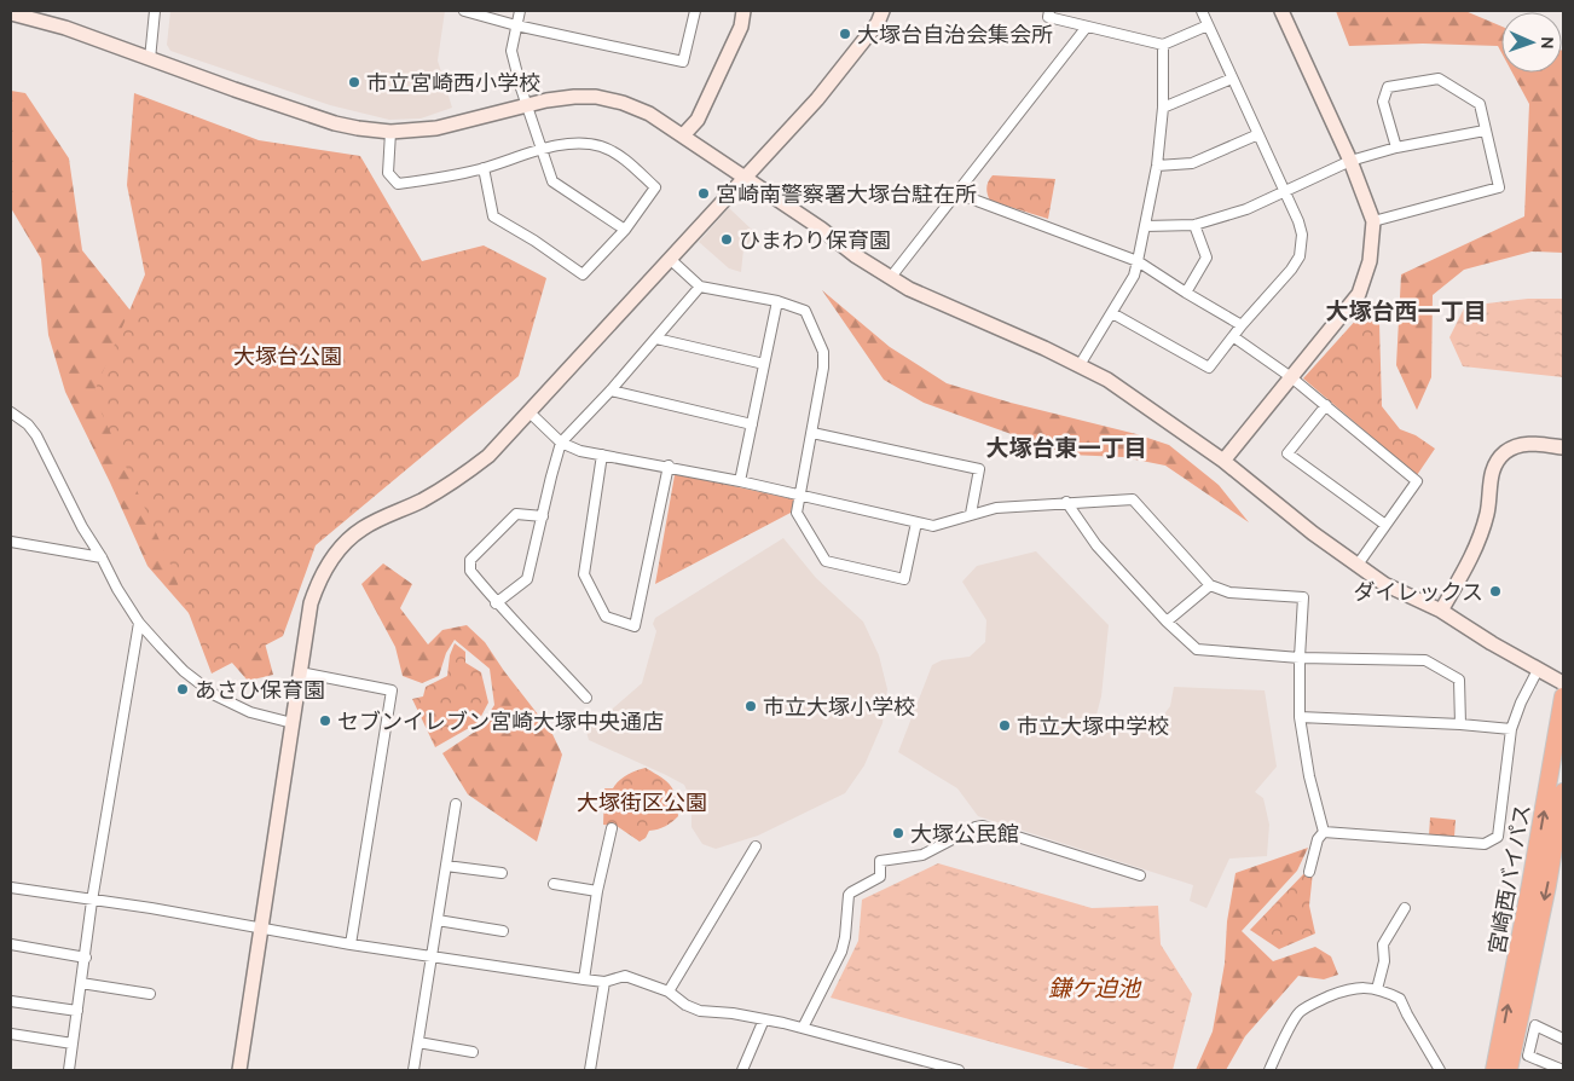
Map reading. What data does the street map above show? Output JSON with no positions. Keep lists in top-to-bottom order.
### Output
{
  "streets": {
    "highway": ["宮崎西バイパス"]
  },
  "districts": ["大塚台西一丁目", "大塚台東一丁目"],
  "water": ["鎌ケ迫池"],
  "parks": ["大塚台公園", "大塚街区公園"],
  "places": [
    "大塚台自治会集会所",
    "市立宮崎西小学校",
    "宮崎南警察署大塚台駐在所",
    "ひまわり保育園",
    "ダイレックス",
    "あさひ保育園",
    "市立大塚小学校",
    "セブンイレブン宮崎大塚中央通店",
    "市立大塚中学校",
    "大塚公民館"
  ],
  "north": "right"
}
